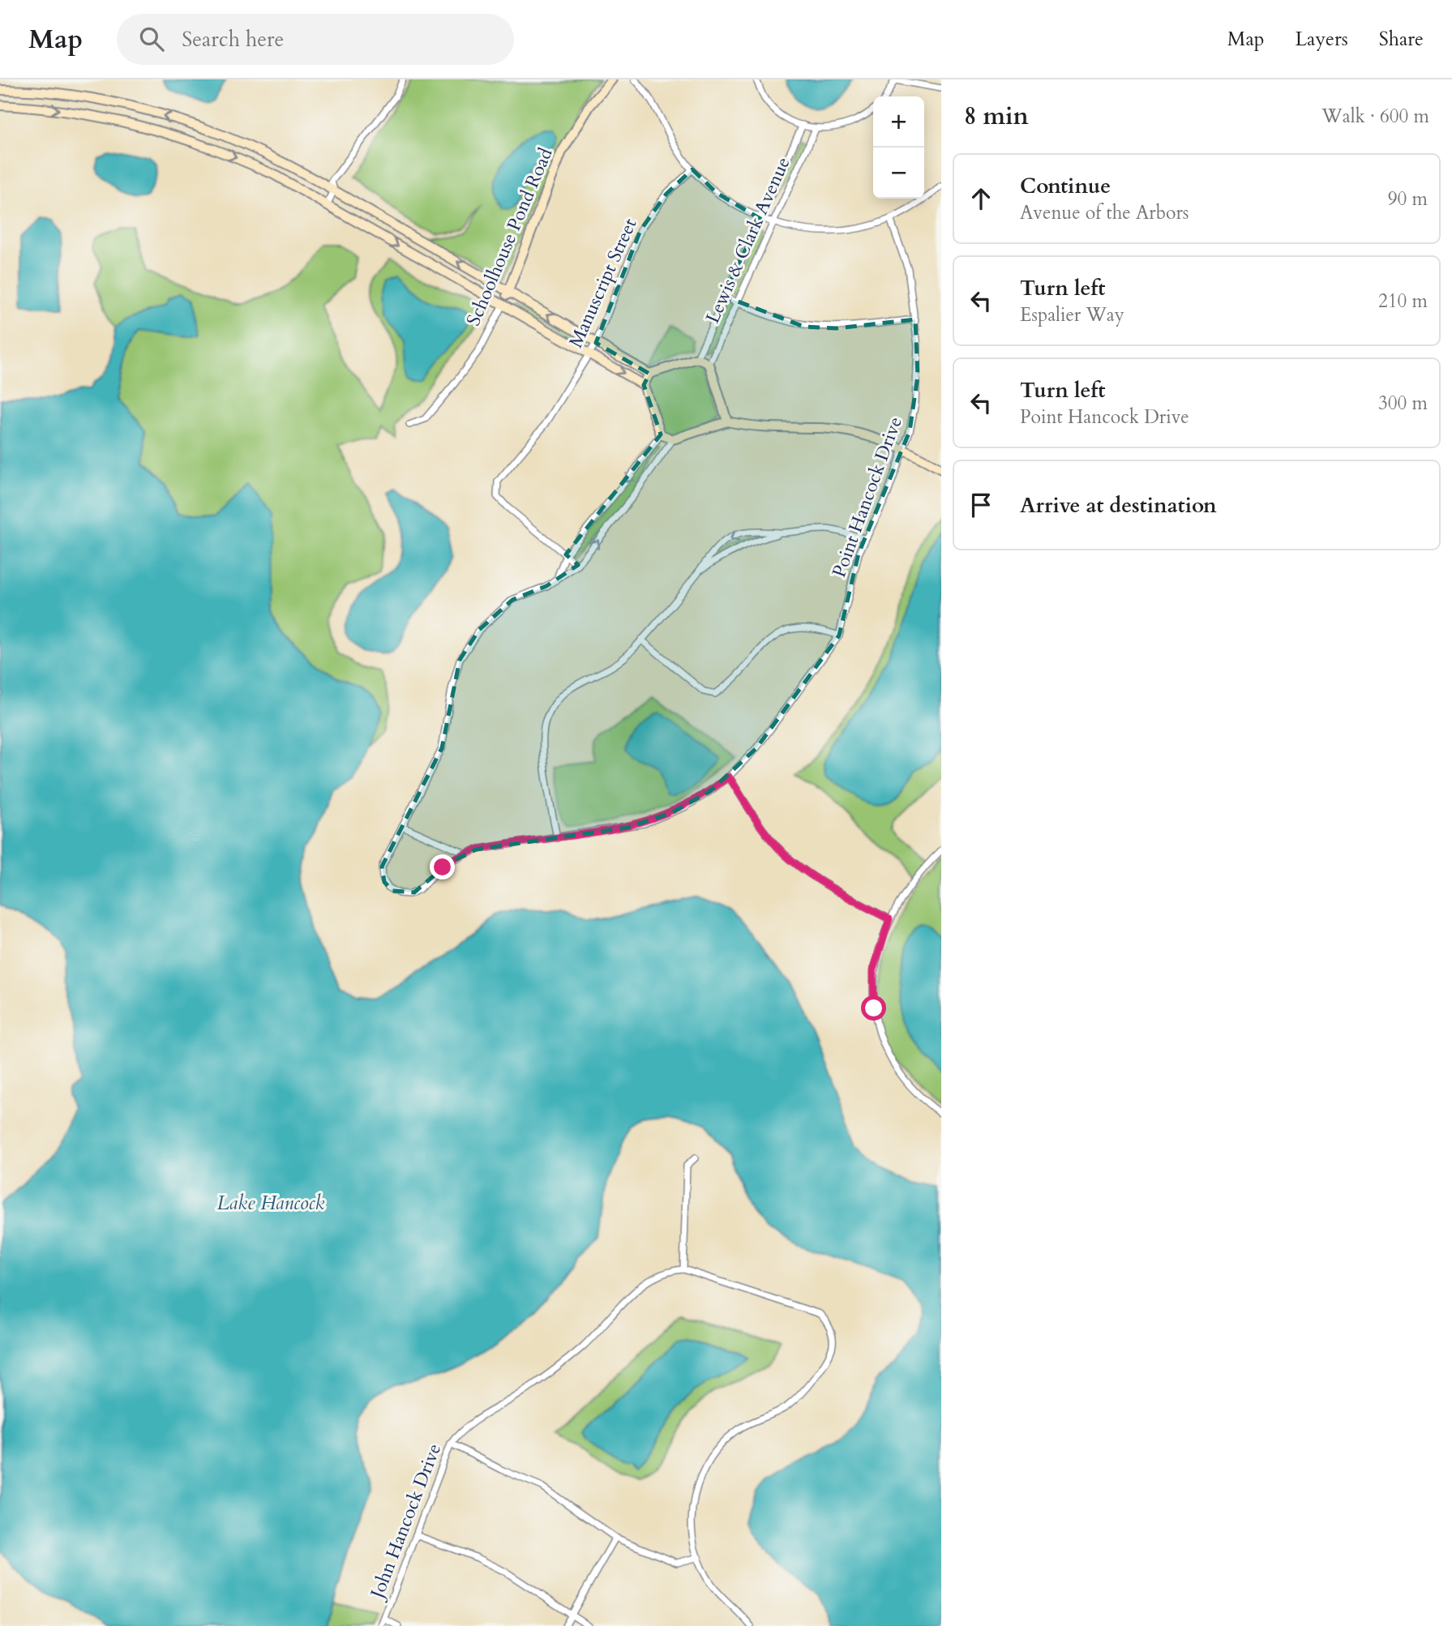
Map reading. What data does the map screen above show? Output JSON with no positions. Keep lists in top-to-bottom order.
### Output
{
  "streets": {
    "street": [
      "Schoolhouse Pond Road",
      "Lewis & Clark Avenue",
      "Manuscript Street",
      "Point Hancock Drive",
      "John Hancock Drive"
    ]
  },
  "crossings": [
    ["Lewis & Clark Avenue", "Point Hancock Drive"],
    ["Manuscript Street", "Point Hancock Drive"]
  ],
  "water": ["Lake Hancock"],
  "page": {
    "header": "Map",
    "search": "Search here",
    "nav": ["Map", "Layers", "Share"],
    "heading": ["8 min", "Walk · 600 m"],
    "map_buttons": ["+", "−"],
    "list": [
      ["Continue", "Avenue of the Arbors", "90 m"],
      ["Turn left", "Espalier Way", "210 m"],
      ["Turn left", "Point Hancock Drive", "300 m"],
      "Arrive at destination"
    ]
  }
}
